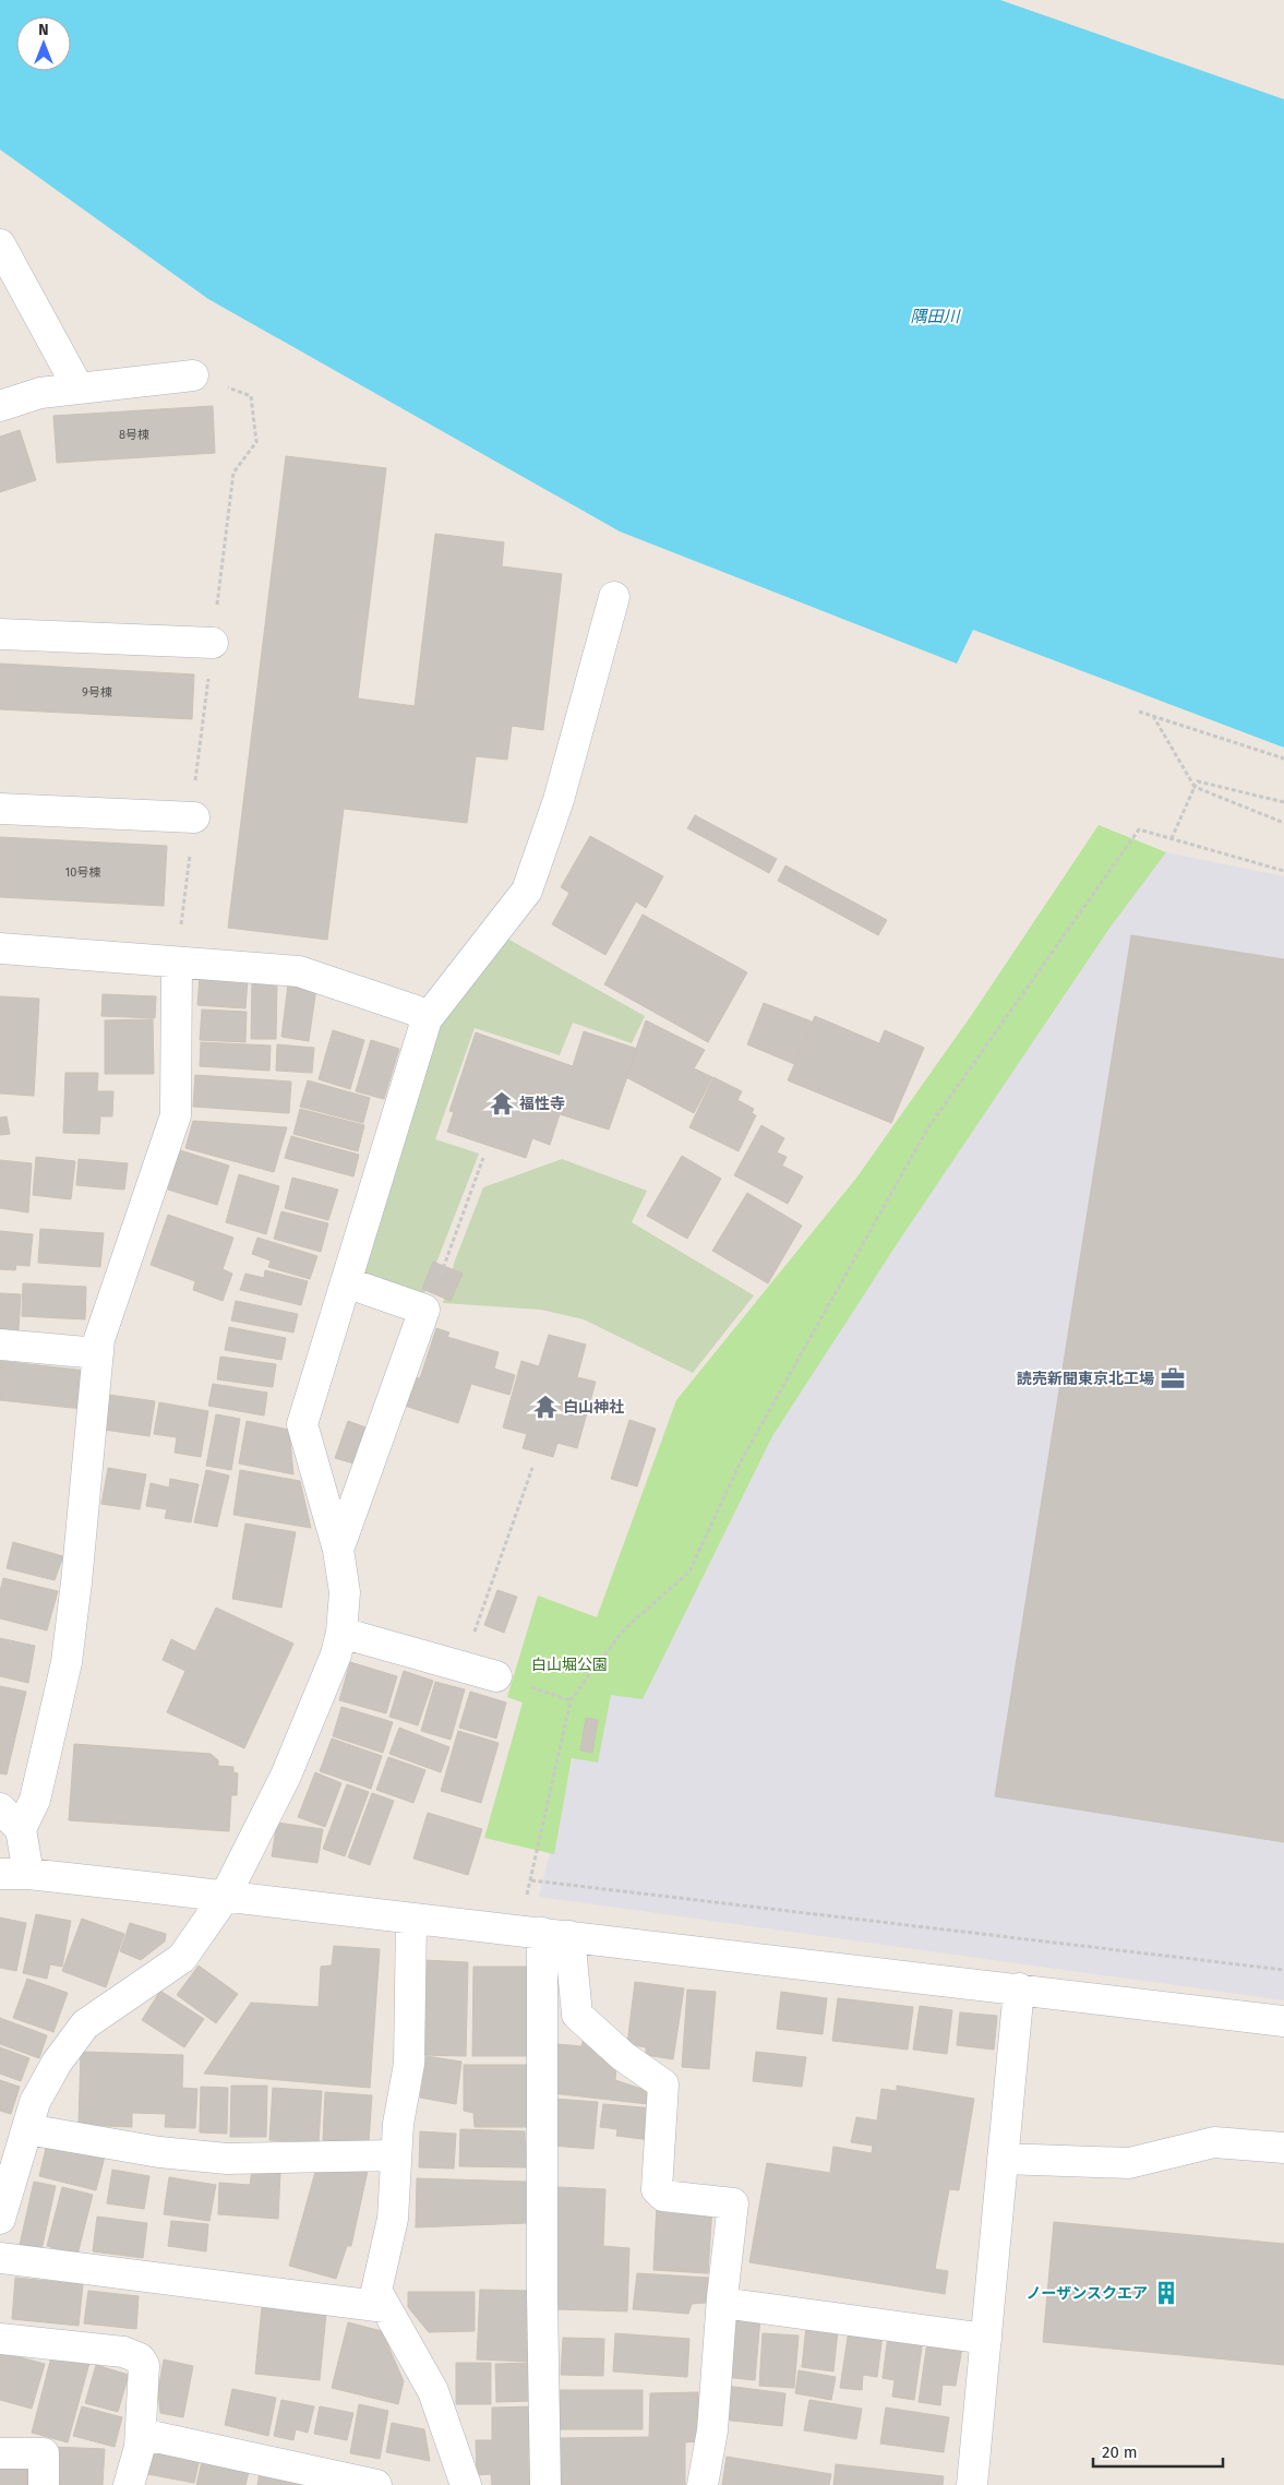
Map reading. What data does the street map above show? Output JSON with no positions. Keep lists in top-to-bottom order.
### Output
{
  "water": ["隅田川"],
  "parks": ["白山堀公園"],
  "places": {
    "temple": ["福性寺", "白山神社"],
    "office": ["読売新聞東京北工場"],
    "building": ["ノーザンスクエア"]
  },
  "house_numbers": ["8号棟", "9号棟", "10号棟"],
  "scale_bar": "20 m",
  "north": "top"
}
